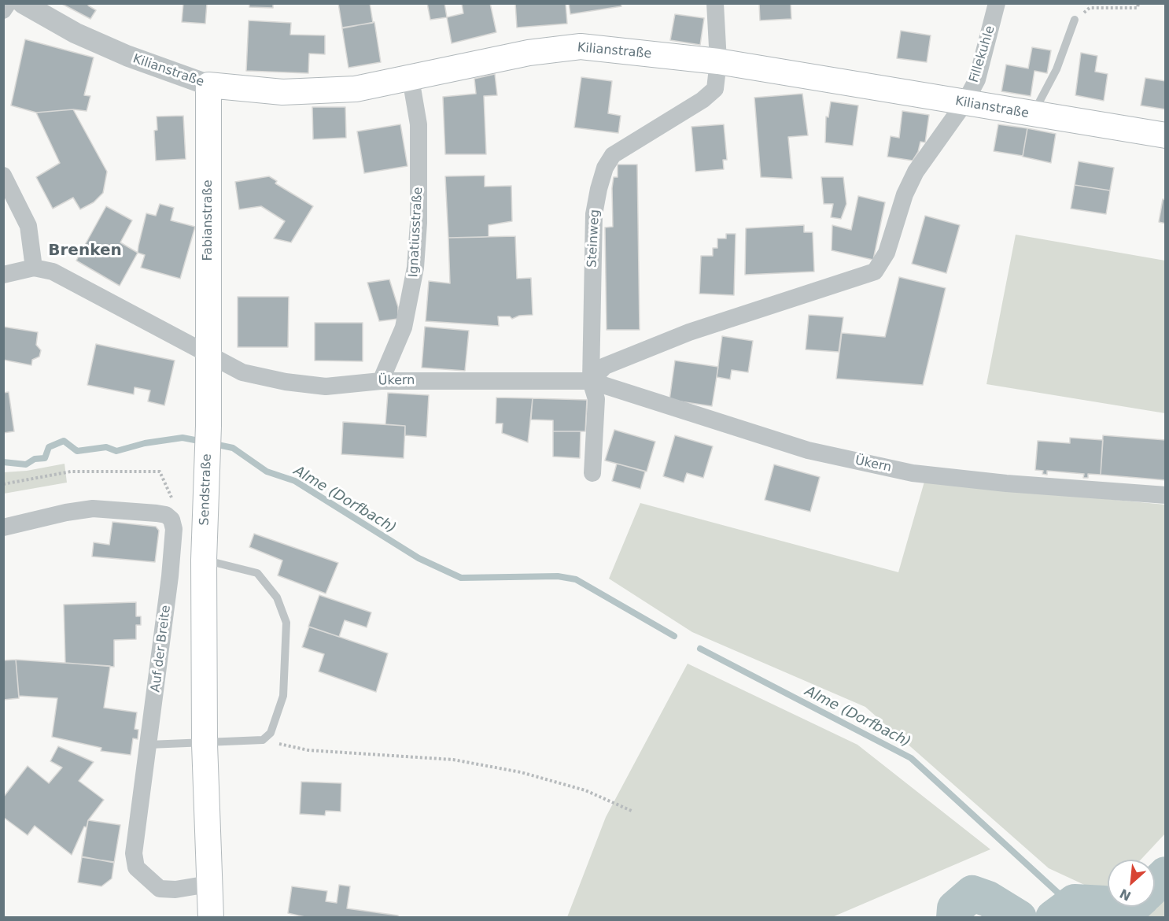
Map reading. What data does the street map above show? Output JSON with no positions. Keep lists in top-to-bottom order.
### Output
{
  "streets": {
    "main road": ["Kilianstraße", "Fabianstraße", "Sendstraße"],
    "street": [
      "Fillekuhle",
      "Ignatiusstraße",
      "Steinweg",
      "Ükern",
      "Auf der Breite"
    ]
  },
  "crossings": [
    ["Kilianstraße", "Fillekuhle"],
    ["Kilianstraße", "Fabianstraße"],
    ["Kilianstraße", "Ignatiusstraße"],
    ["Kilianstraße", "Steinweg"],
    ["Fabianstraße", "Ükern"],
    ["Fabianstraße", "Sendstraße"],
    ["Ignatiusstraße", "Ükern"],
    ["Steinweg", "Ükern"],
    ["Ükern", "Sendstraße"],
    ["Sendstraße", "Auf der Breite"]
  ],
  "districts": ["Brenken"],
  "water": ["Alme (Dorfbach)"],
  "north": "bottom left"
}
